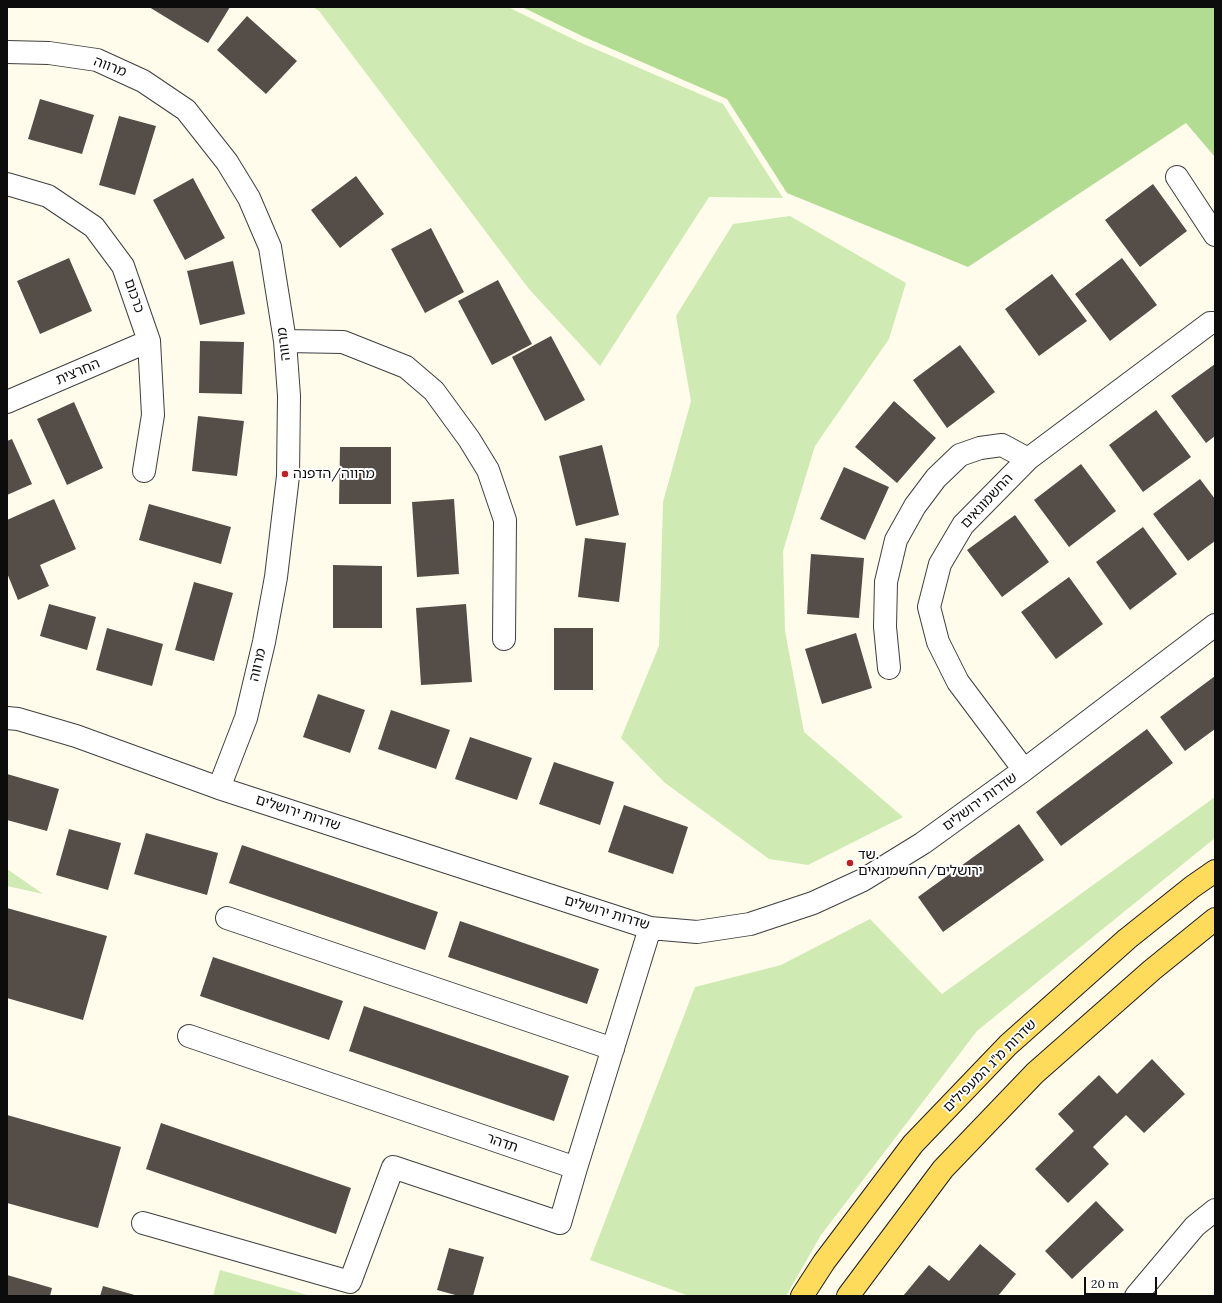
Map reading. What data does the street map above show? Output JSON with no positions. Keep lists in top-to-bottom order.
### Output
{
  "streets": {
    "main road": ["שדרות מ\"ג המעפילים"],
    "street": [
      "מרווה",
      "כרכום",
      "החרצית",
      "החשמונאים",
      "שדרות ירושלים",
      "תדהר"
    ]
  },
  "crossings": [
    ["מרווה", "שדרות ירושלים"],
    ["כרכום", "החרצית"],
    ["החשמונאים", "שדרות ירושלים"]
  ],
  "places": ["מרווה/הדפנה", "שד. ירושלים/החשמונאים"],
  "scale_bar": "20 m"
}
